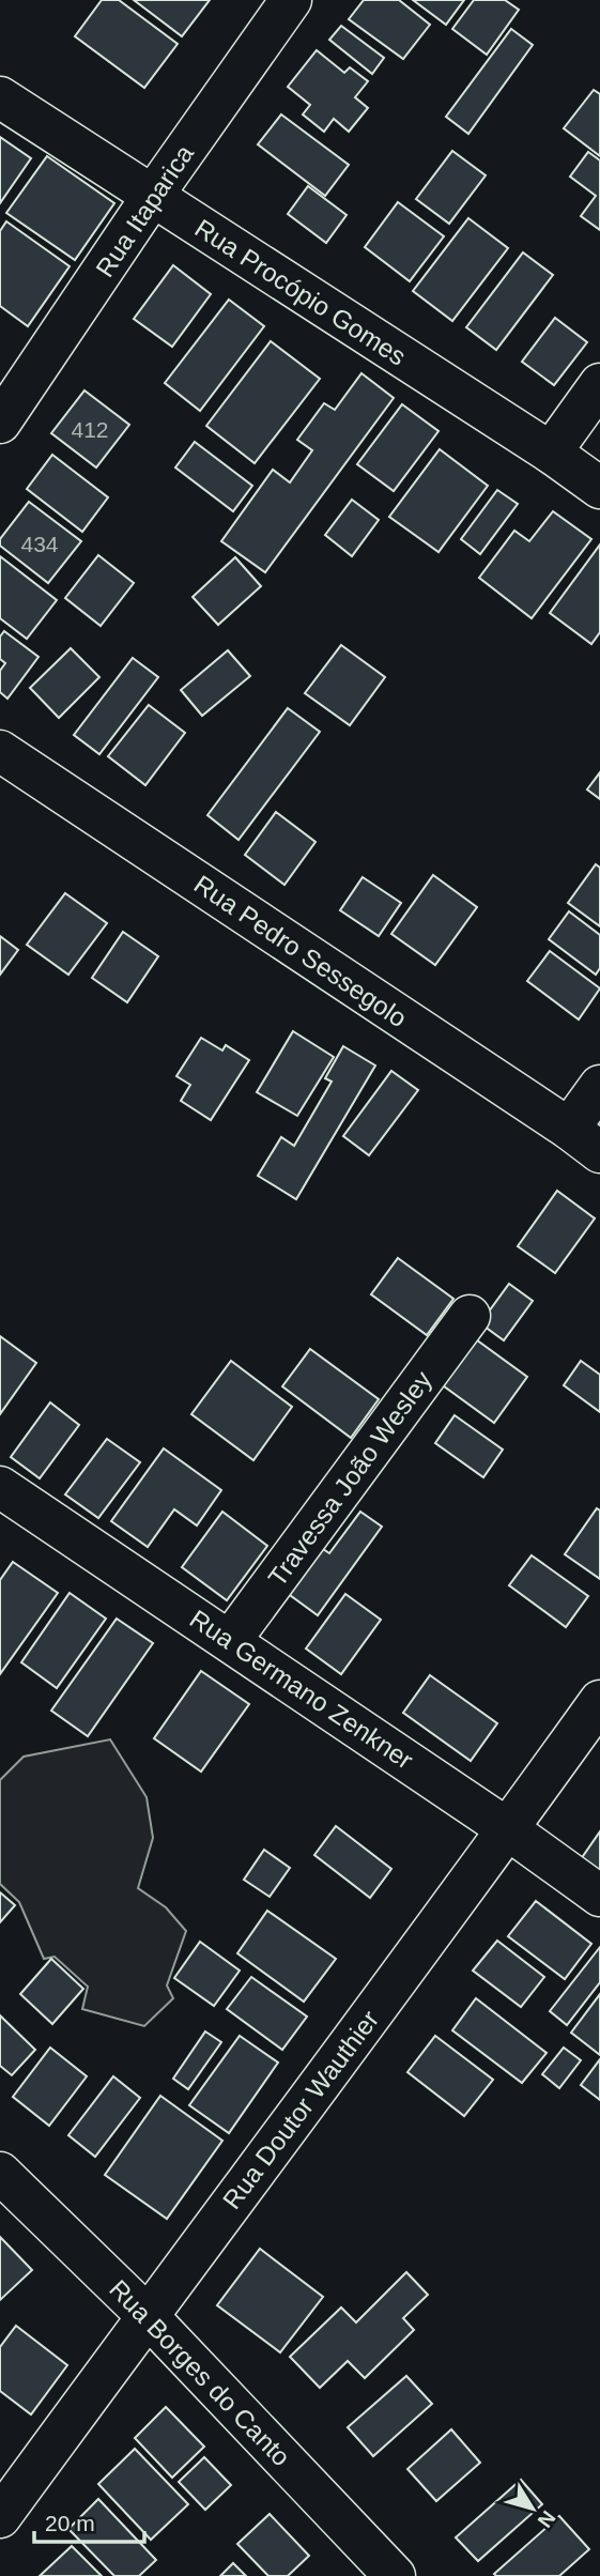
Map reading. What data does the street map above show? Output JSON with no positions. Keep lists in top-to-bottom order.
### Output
{
  "streets": {
    "street": [
      "Rua Itaparica",
      "Rua Procópio Gomes",
      "Rua Pedro Sessegolo",
      "Travessa João Wesley",
      "Rua Germano Zenkner",
      "Rua Doutor Wauthier",
      "Rua Borges do Canto"
    ]
  },
  "crossings": [
    ["Rua Itaparica", "Rua Procópio Gomes"],
    ["Travessa João Wesley", "Rua Germano Zenkner"],
    ["Rua Germano Zenkner", "Rua Doutor Wauthier"],
    ["Rua Doutor Wauthier", "Rua Borges do Canto"]
  ],
  "house_numbers": ["412", "434"],
  "scale_bar": "20 m",
  "north": "bottom right"
}
